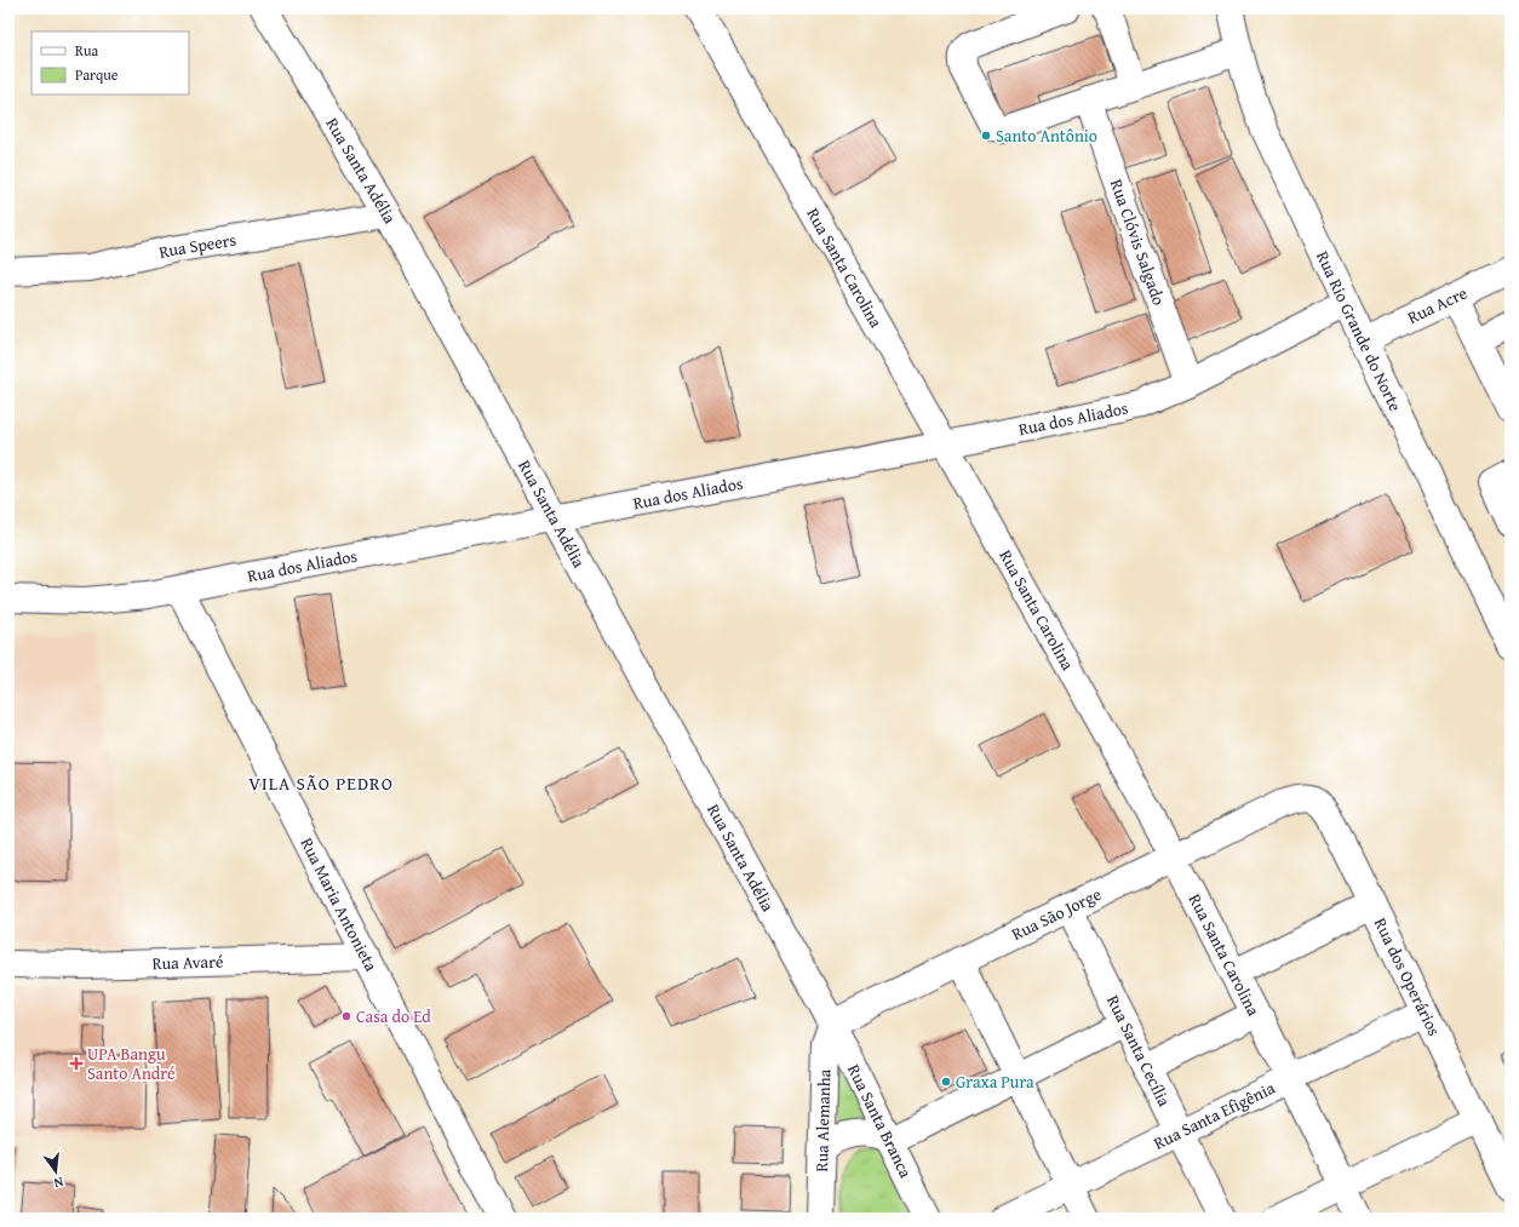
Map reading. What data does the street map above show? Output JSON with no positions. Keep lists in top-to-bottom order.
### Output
{
  "streets": {
    "street": [
      "Rua Santa Adélia",
      "Rua Clóvis Salgado",
      "Rua Speers",
      "Rua Santa Carolina",
      "Rua Acre",
      "Rua Rio Grande do Norte",
      "Rua dos Aliados",
      "Rua Maria Antonieta",
      "Rua São Jorge",
      "Rua Avaré",
      "Rua dos Operários",
      "Rua Santa Cecília",
      "Rua Santa Efigênia",
      "Rua Alemanha",
      "Rua Santa Branca"
    ]
  },
  "crossings": [
    ["Rua Santa Adélia", "Rua Speers"],
    ["Rua Santa Adélia", "Rua dos Aliados"],
    ["Rua Santa Adélia", "Rua São Jorge"],
    ["Rua Santa Adélia", "Rua Alemanha"],
    ["Rua Santa Adélia", "Rua Santa Branca"],
    ["Rua Clóvis Salgado", "Rua dos Aliados"],
    ["Rua Santa Carolina", "Rua dos Aliados"],
    ["Rua Santa Carolina", "Rua São Jorge"],
    ["Rua Santa Carolina", "Rua Santa Efigênia"],
    ["Rua Acre", "Rua Rio Grande do Norte"],
    ["Rua Rio Grande do Norte", "Rua dos Aliados"],
    ["Rua dos Aliados", "Rua Maria Antonieta"],
    ["Rua Maria Antonieta", "Rua Avaré"],
    ["Rua São Jorge", "Rua dos Operários"],
    ["Rua São Jorge", "Rua Santa Cecília"],
    ["Rua São Jorge", "Rua Alemanha"],
    ["Rua São Jorge", "Rua Santa Branca"],
    ["Rua dos Operários", "Rua Santa Efigênia"],
    ["Rua Santa Cecília", "Rua Santa Efigênia"],
    ["Rua Alemanha", "Rua Santa Branca"]
  ],
  "districts": ["VILA SÃO PEDRO"],
  "places": {
    "other": ["Santo Antônio", "Casa do Ed", "Graxa Pura"],
    "health": ["UPA Bangu Santo André"]
  },
  "legend": ["Rua", "Parque"],
  "north": "bottom"
}
